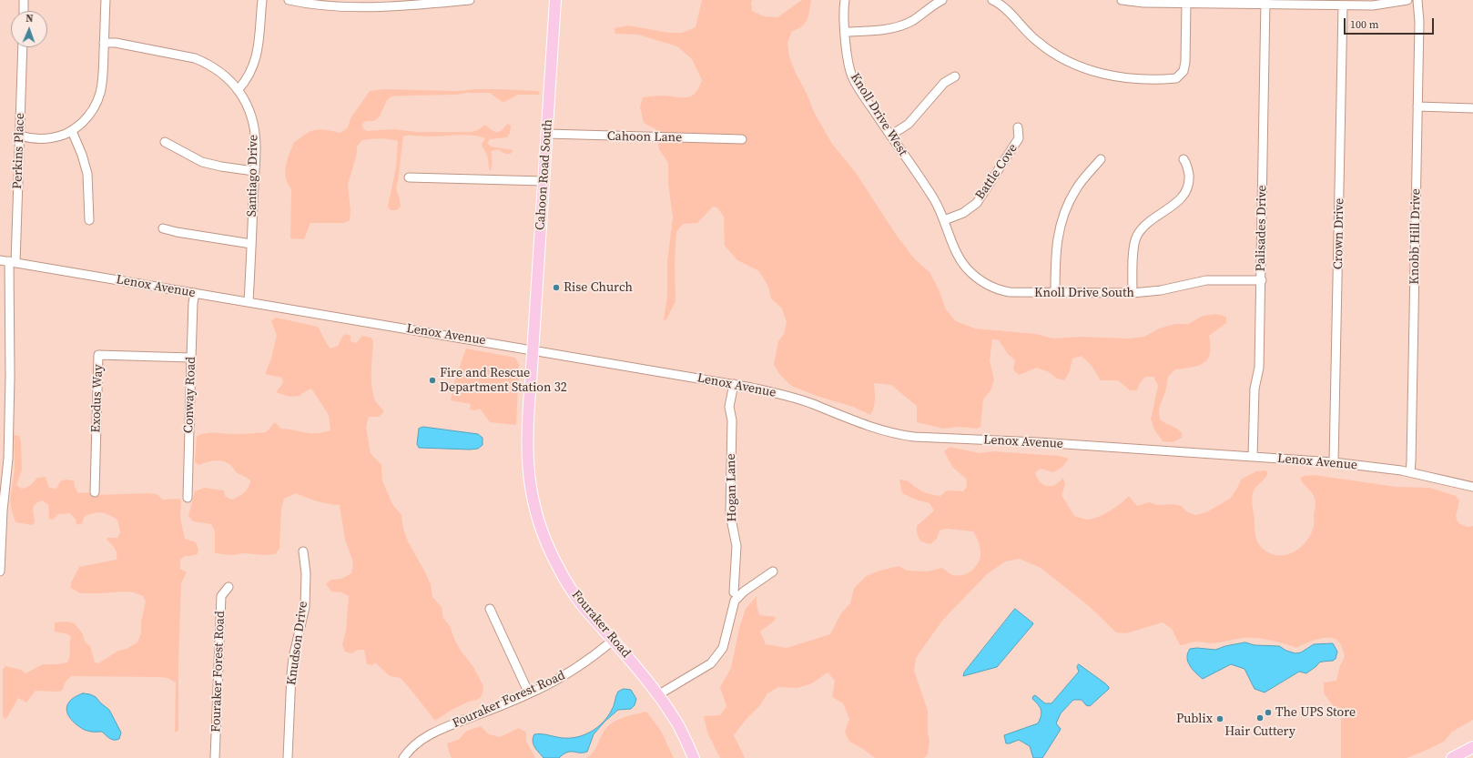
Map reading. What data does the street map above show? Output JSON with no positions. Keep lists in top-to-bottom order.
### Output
{
  "streets": {
    "main road": ["Cahoon Road South", "Fouraker Road"],
    "street": [
      "Knoll Drive West",
      "Cahoon Lane",
      "Perkins Place",
      "Battle Cove",
      "Santiago Drive",
      "Palisades Drive",
      "Crown Drive",
      "Knobb Hill Drive",
      "Lenox Avenue",
      "Knoll Drive South",
      "Conway Road",
      "Exodus Way",
      "Hogan Lane",
      "Knudson Drive",
      "Fouraker Forest Road"
    ]
  },
  "crossings": [
    ["Knoll Drive West", "Battle Cove"],
    ["Knoll Drive West", "Knoll Drive South"],
    ["Cahoon Lane", "Cahoon Road South"],
    ["Perkins Place", "Lenox Avenue"],
    ["Battle Cove", "Knoll Drive South"],
    ["Cahoon Road South", "Lenox Avenue"],
    ["Cahoon Road South", "Fouraker Road"],
    ["Santiago Drive", "Lenox Avenue"],
    ["Palisades Drive", "Lenox Avenue"],
    ["Palisades Drive", "Knoll Drive South"],
    ["Crown Drive", "Lenox Avenue"],
    ["Knobb Hill Drive", "Lenox Avenue"],
    ["Lenox Avenue", "Conway Road"],
    ["Lenox Avenue", "Hogan Lane"],
    ["Lenox Avenue", "Fouraker Road"],
    ["Conway Road", "Exodus Way"],
    ["Fouraker Road", "Fouraker Forest Road"]
  ],
  "places": [
    "Rise Church",
    "Fire and Rescue Department Station 32",
    "The UPS Store",
    "Hair Cuttery",
    "Publix"
  ],
  "scale_bar": "100 m",
  "north": "top"
}
